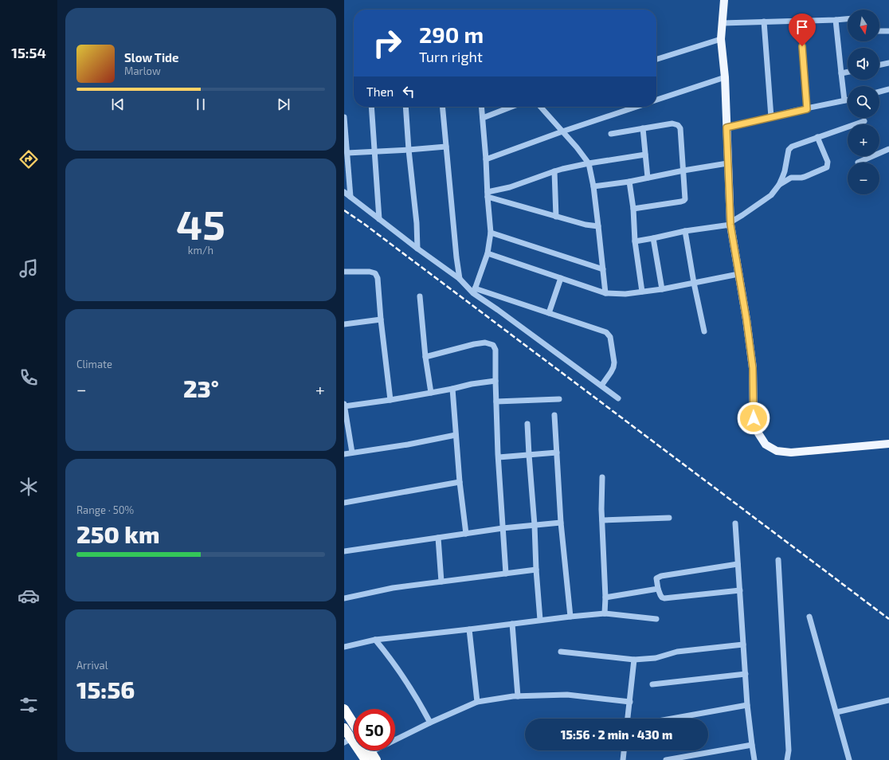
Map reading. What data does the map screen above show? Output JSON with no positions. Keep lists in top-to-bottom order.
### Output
{
  "north": "bottom",
  "page": {
    "tabs": "15:54",
    "map_buttons": ["+", "−"],
    "turn": ["290 m", "Turn right"],
    "song": ["Slow Tide", "Marlow"],
    "then": "Then",
    "tile": [
      ["45", "km/h"],
      "Climate",
      ["Range · 50%", "250 km"],
      ["Arrival", "15:56"]
    ],
    "heat": ["−", "23°", "+"],
    "limit": "50",
    "trip": "15:56 · 2 min · 430 m"
  }
}
